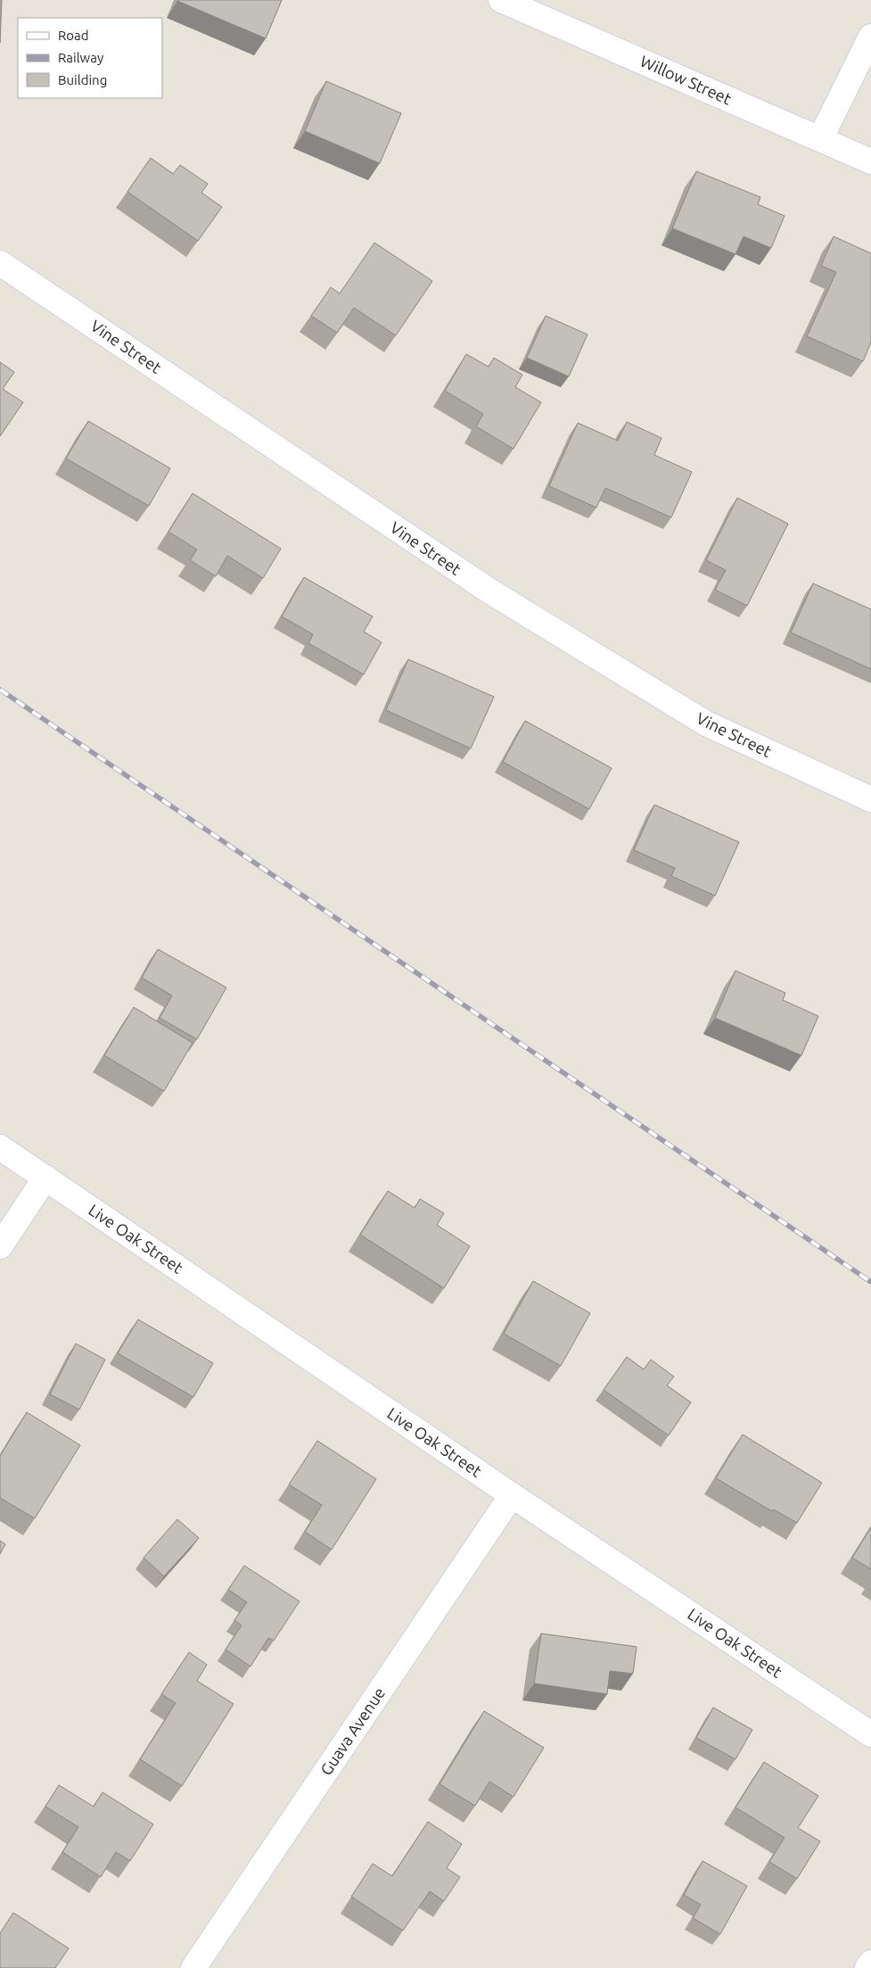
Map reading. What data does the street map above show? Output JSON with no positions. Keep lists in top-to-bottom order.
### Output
{
  "streets": {
    "street": [
      "Willow Street",
      "Vine Street",
      "Live Oak Street",
      "Guava Avenue"
    ]
  },
  "crossings": [
    ["Live Oak Street", "Guava Avenue"]
  ],
  "legend": ["Road", "Railway", "Building"]
}
